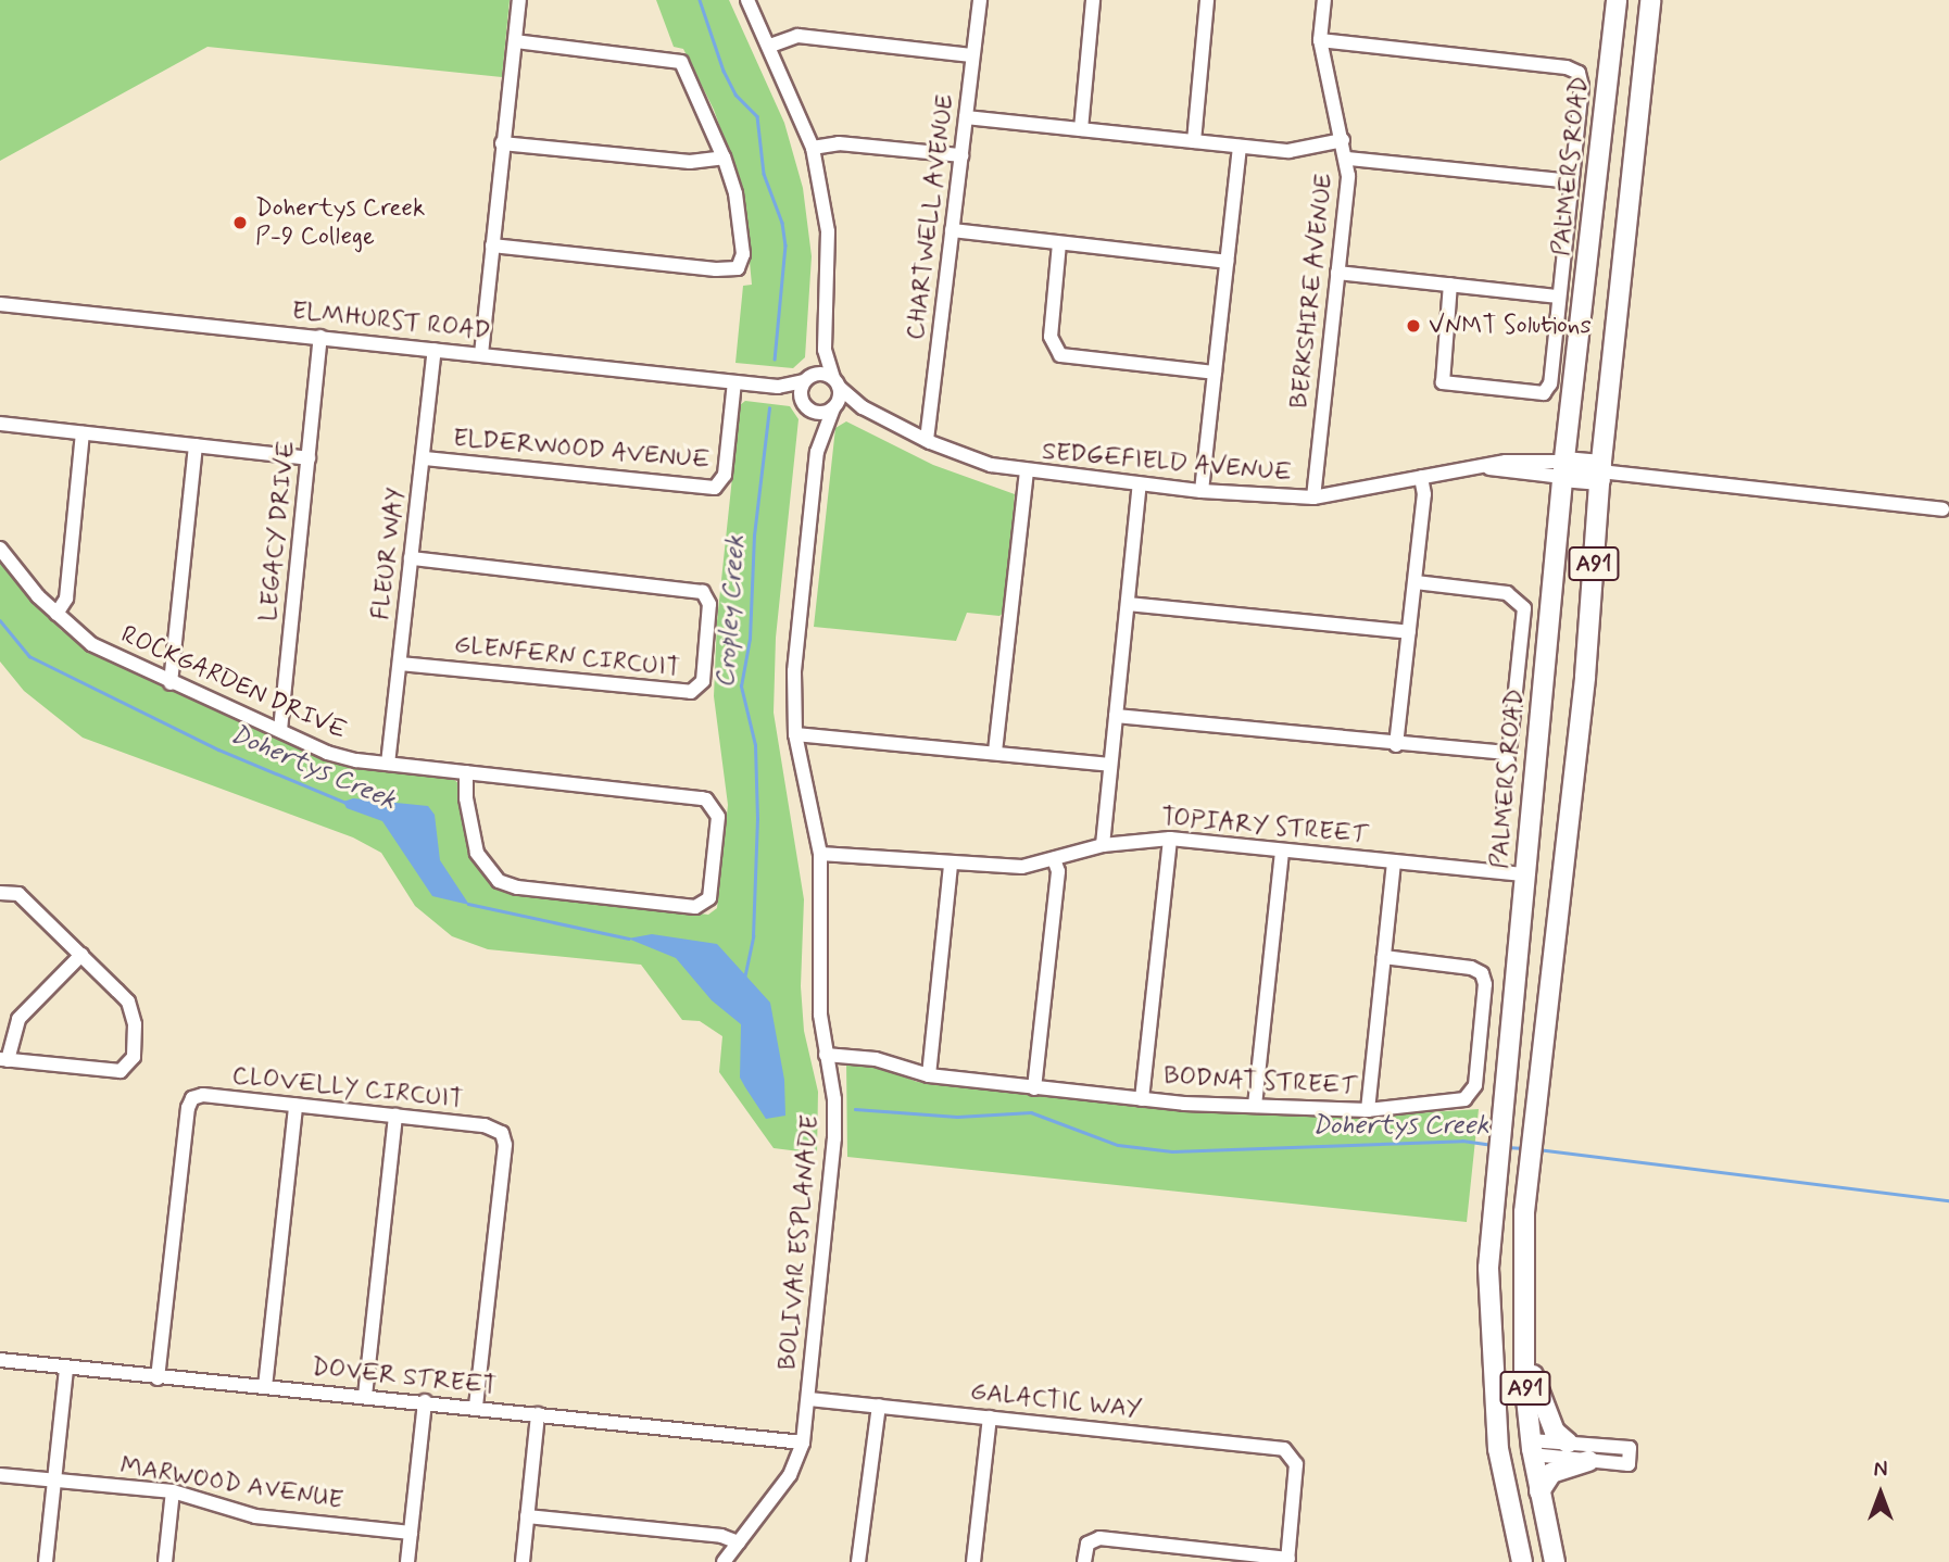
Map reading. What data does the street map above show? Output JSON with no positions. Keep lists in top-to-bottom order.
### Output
{
  "streets": {
    "highway": ["PALMERS ROAD", "A91"],
    "street": [
      "CHARTWELL AVENUE",
      "BERKSHIRE AVENUE",
      "ELMHURST ROAD",
      "ELDERWOOD AVENUE",
      "SEDGEFIELD AVENUE",
      "LEGACY DRIVE",
      "FLEUR WAY",
      "GLENFERN CIRCUIT",
      "ROCKGARDEN DRIVE",
      "TOPIARY STREET",
      "BODNAT STREET",
      "CLOVELLY CIRCUIT",
      "BOLIVAR ESPLANADE",
      "DOVER STREET",
      "GALACTIC WAY",
      "MARWOOD AVENUE"
    ]
  },
  "crossings": [
    ["PALMERS ROAD", "SEDGEFIELD AVENUE"],
    ["PALMERS ROAD", "TOPIARY STREET"],
    ["CHARTWELL AVENUE", "SEDGEFIELD AVENUE"],
    ["BERKSHIRE AVENUE", "SEDGEFIELD AVENUE"],
    ["ELMHURST ROAD", "ELDERWOOD AVENUE"],
    ["ELMHURST ROAD", "SEDGEFIELD AVENUE"],
    ["ELMHURST ROAD", "LEGACY DRIVE"],
    ["ELMHURST ROAD", "FLEUR WAY"],
    ["ELMHURST ROAD", "BOLIVAR ESPLANADE"],
    ["ELDERWOOD AVENUE", "FLEUR WAY"],
    ["SEDGEFIELD AVENUE", "BOLIVAR ESPLANADE"],
    ["LEGACY DRIVE", "ROCKGARDEN DRIVE"],
    ["FLEUR WAY", "GLENFERN CIRCUIT"],
    ["FLEUR WAY", "ROCKGARDEN DRIVE"],
    ["TOPIARY STREET", "BOLIVAR ESPLANADE"],
    ["BODNAT STREET", "BOLIVAR ESPLANADE"],
    ["CLOVELLY CIRCUIT", "DOVER STREET"],
    ["BOLIVAR ESPLANADE", "DOVER STREET"],
    ["BOLIVAR ESPLANADE", "GALACTIC WAY"]
  ],
  "water": ["Cropley Creek", "Dohertys Creek"],
  "places": ["Dohertys Creek P-9 College", "VNMT Solutions"],
  "north": "top"
}
